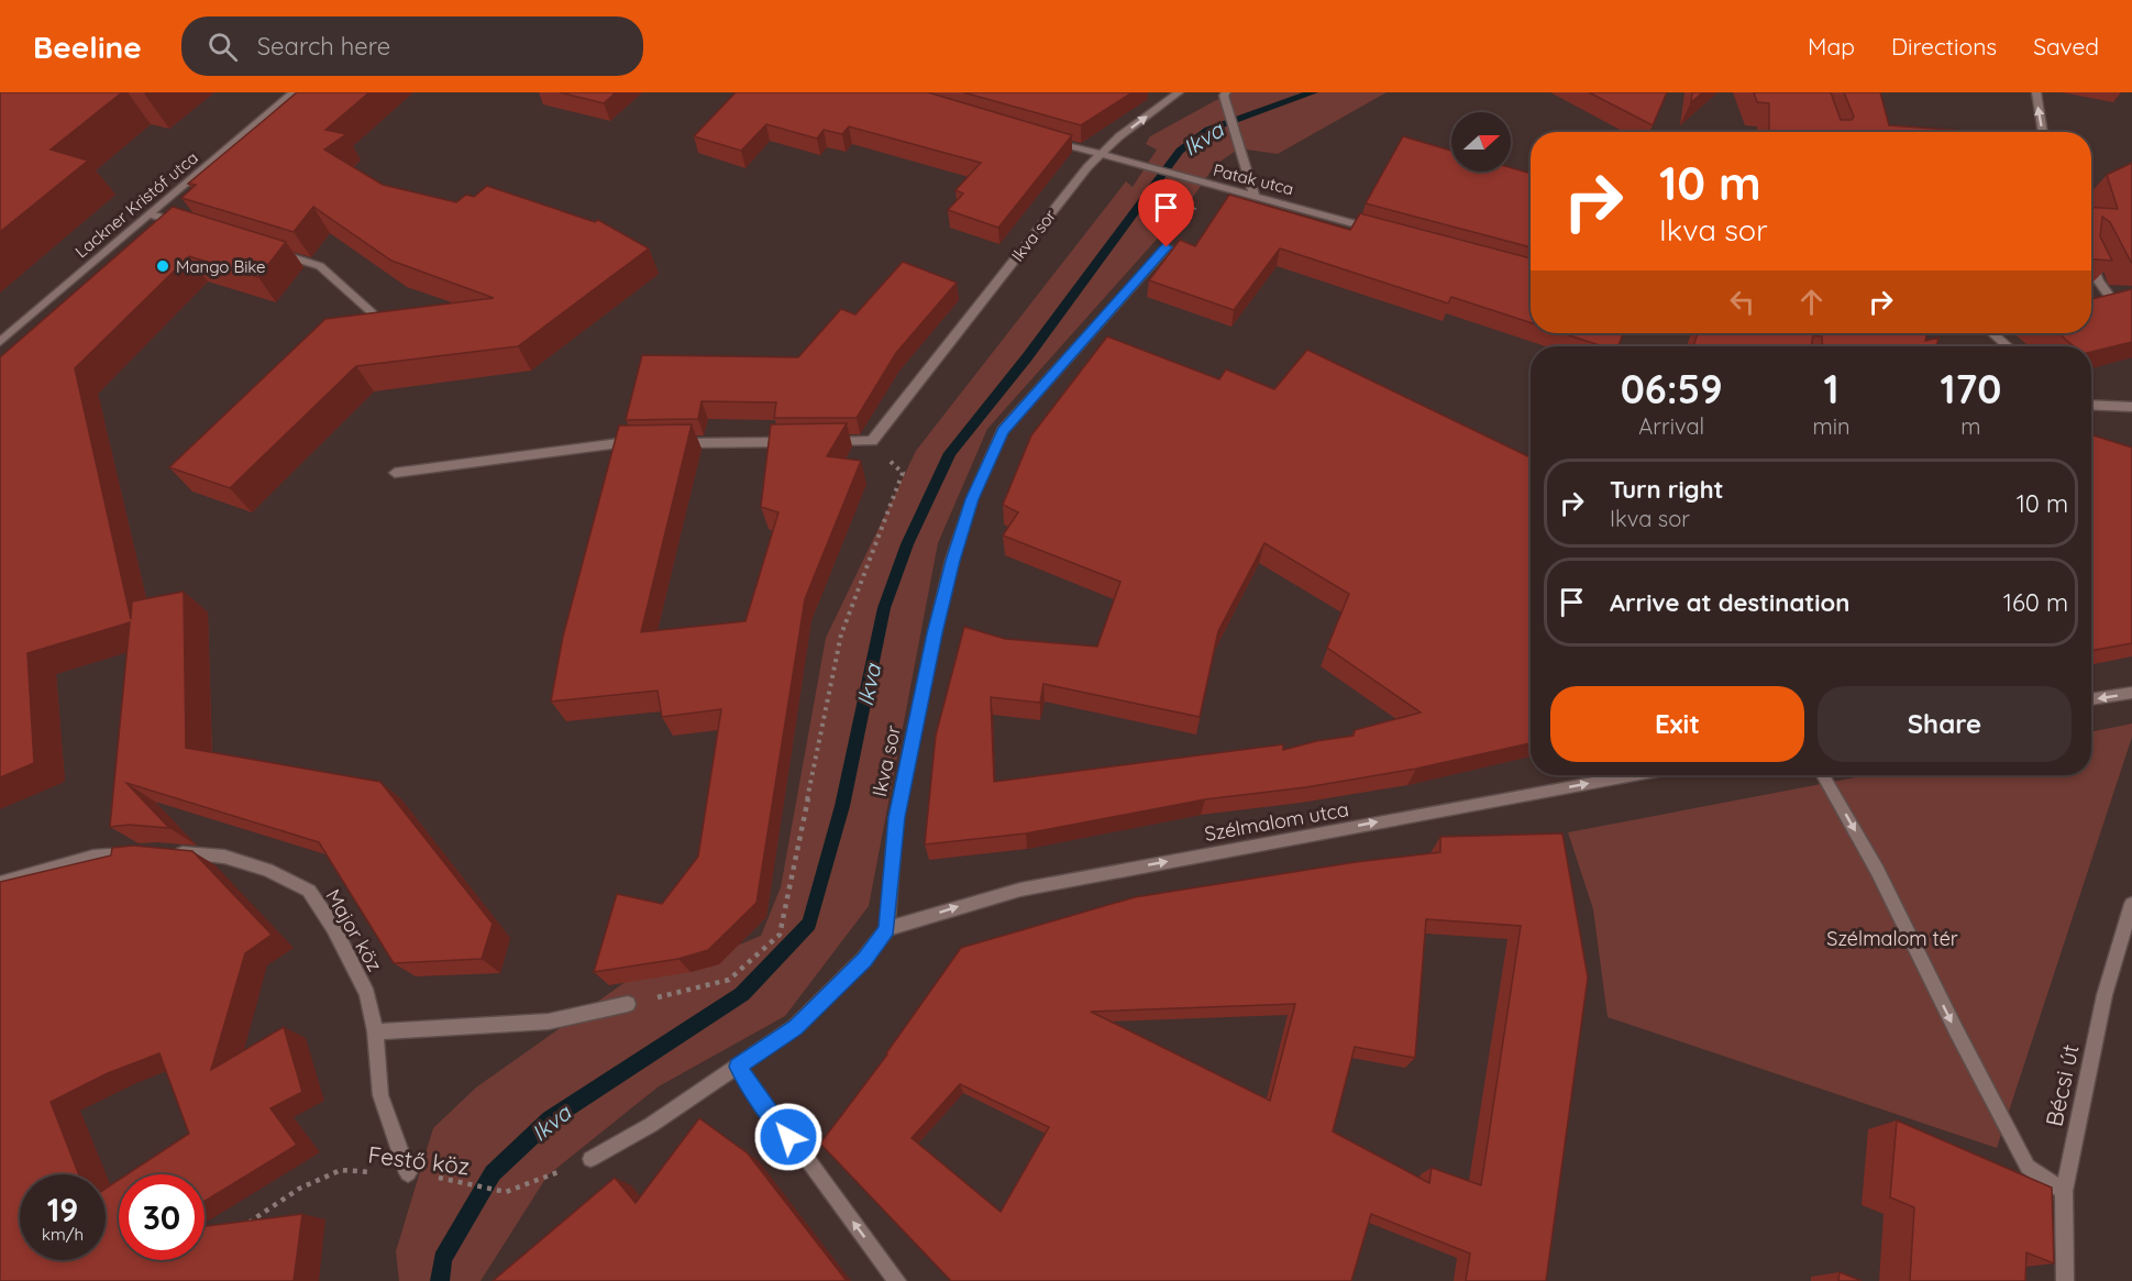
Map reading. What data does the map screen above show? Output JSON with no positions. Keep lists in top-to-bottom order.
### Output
{
  "streets": {
    "street": [
      "Patak utca",
      "Lackner Kristóf utca",
      "Ikva sor",
      "Szélmalom utca",
      "Major köz",
      "Bécsi út"
    ],
    "path": ["Festő köz"]
  },
  "crossings": [
    ["Patak utca", "Ikva sor"],
    ["Ikva sor", "Szélmalom utca"],
    ["Major köz", "Festő köz"]
  ],
  "one_way": ["Szélmalom utca"],
  "water": ["Ikva"],
  "parks": ["Szélmalom tér"],
  "places": ["Mango Bike"],
  "north": "right",
  "page": {
    "header": "Beeline",
    "search": "Search here",
    "nav": ["Map", "Directions", "Saved"],
    "turn": ["10 m", "Ikva sor"],
    "eta": [
      "06:59",
      "Arrival",
      "1",
      "min",
      "170",
      "m"
    ],
    "list": [
      {
        "name": "Turn right",
        "note": "Ikva sor",
        "value": "10 m"
      },
      {
        "name": "Arrive at destination",
        "value": "160 m"
      }
    ],
    "buttons": ["Exit", "Share"],
    "speed": "19 km/h",
    "limit": "30"
  }
}
